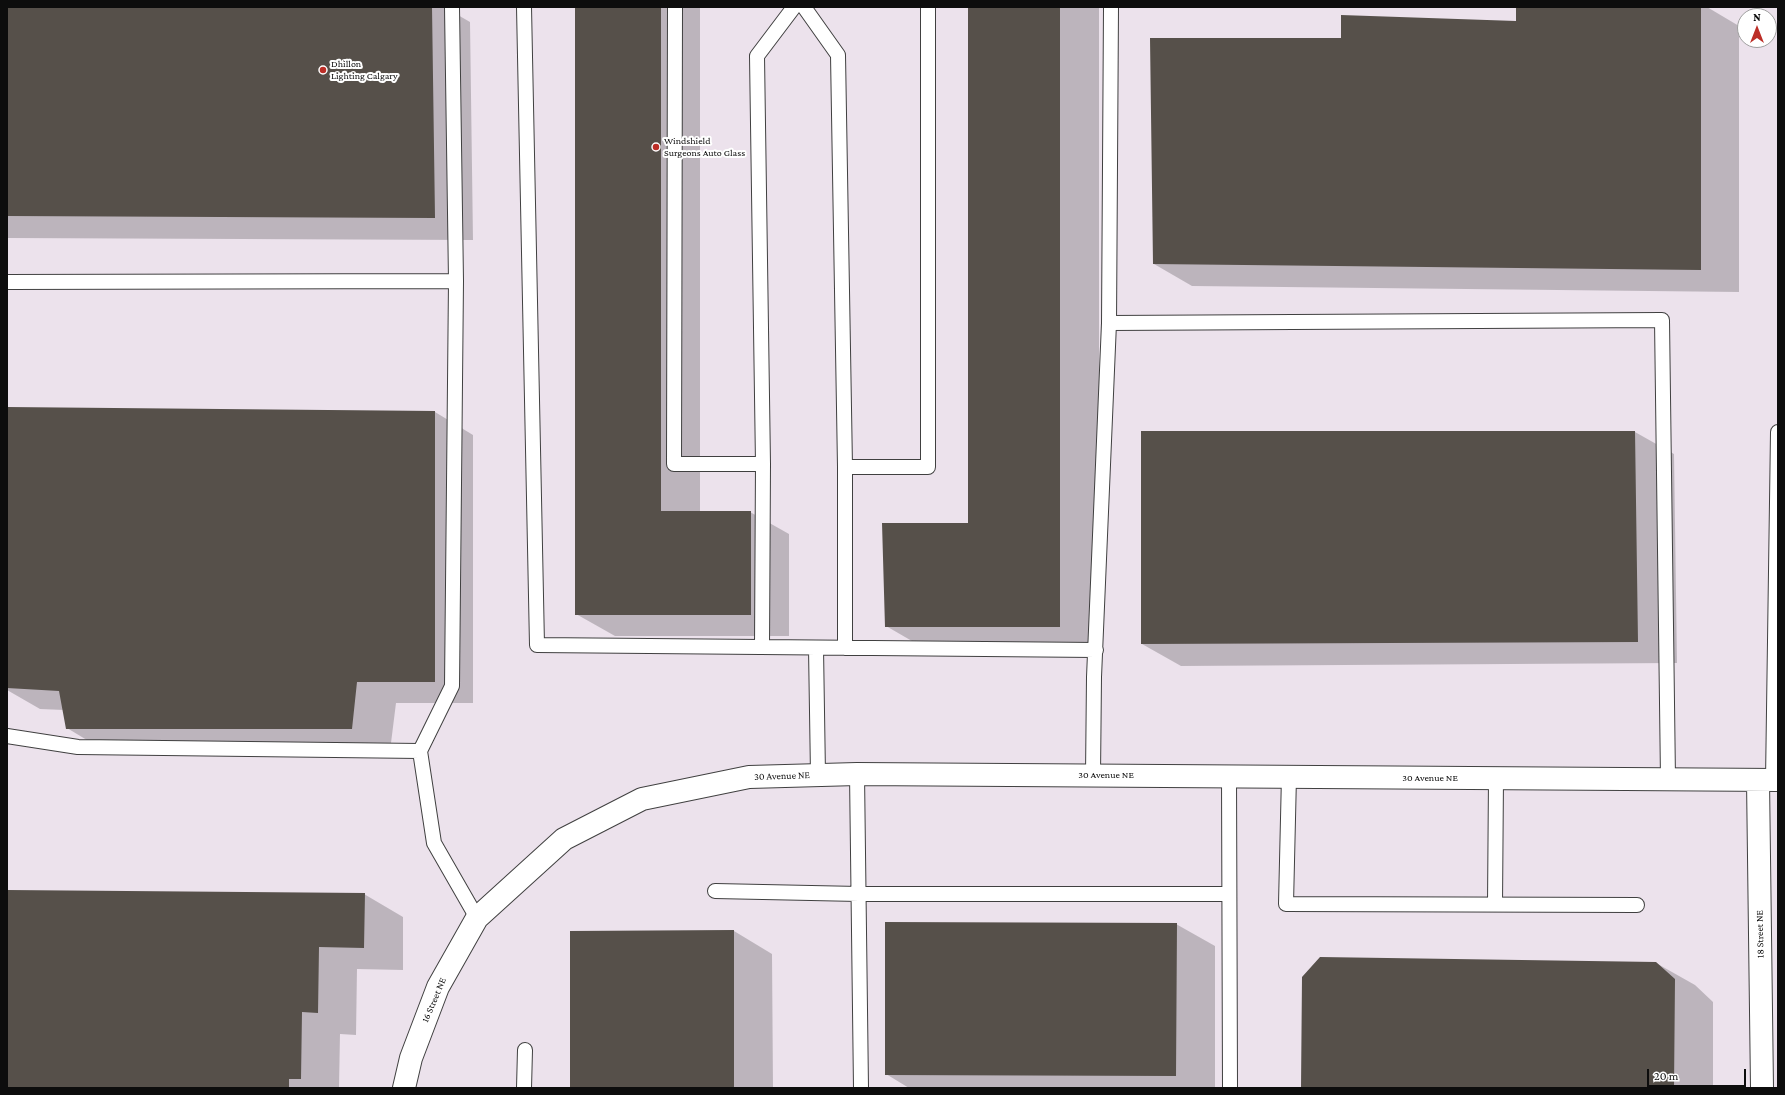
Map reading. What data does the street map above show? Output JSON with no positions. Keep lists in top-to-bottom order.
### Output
{
  "streets": {
    "street": ["30 Avenue NE", "18 Street NE", "16 Street NE"]
  },
  "crossings": [
    ["30 Avenue NE", "18 Street NE"],
    ["30 Avenue NE", "16 Street NE"]
  ],
  "places": ["Dhillon Lighting Calgary", "Windshield Surgeons Auto Glass"],
  "scale_bar": "20 m",
  "north": "top"
}
